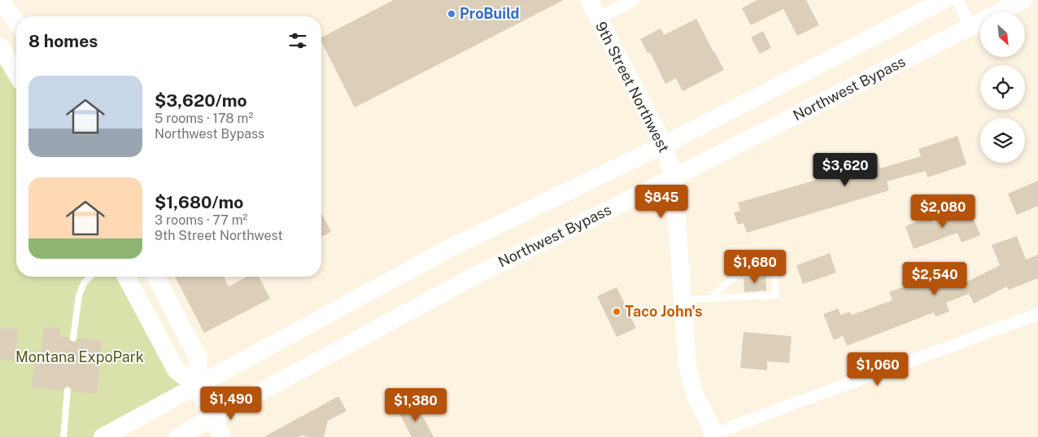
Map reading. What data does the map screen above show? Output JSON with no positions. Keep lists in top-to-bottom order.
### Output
{
  "streets": {
    "main road": ["9th Street Northwest", "Northwest Bypass"]
  },
  "crossings": [
    ["9th Street Northwest", "Northwest Bypass"]
  ],
  "parks": ["Montana ExpoPark"],
  "places": ["ProBuild", "Taco John's"],
  "north": "bottom right",
  "page": {
    "heading": "8 homes",
    "list": [
      {
        "name": "$3,620/mo",
        "note": "5 rooms · 178 m² · Northwest Bypass"
      },
      {
        "name": "$1,680/mo",
        "note": "3 rooms · 77 m² · 9th Street Northwest"
      }
    ],
    "price": [
      "$3,620",
      "$845",
      "$2,080",
      "$1,680",
      "$2,540",
      "$1,060",
      "$1,490",
      "$1,380"
    ]
  }
}
